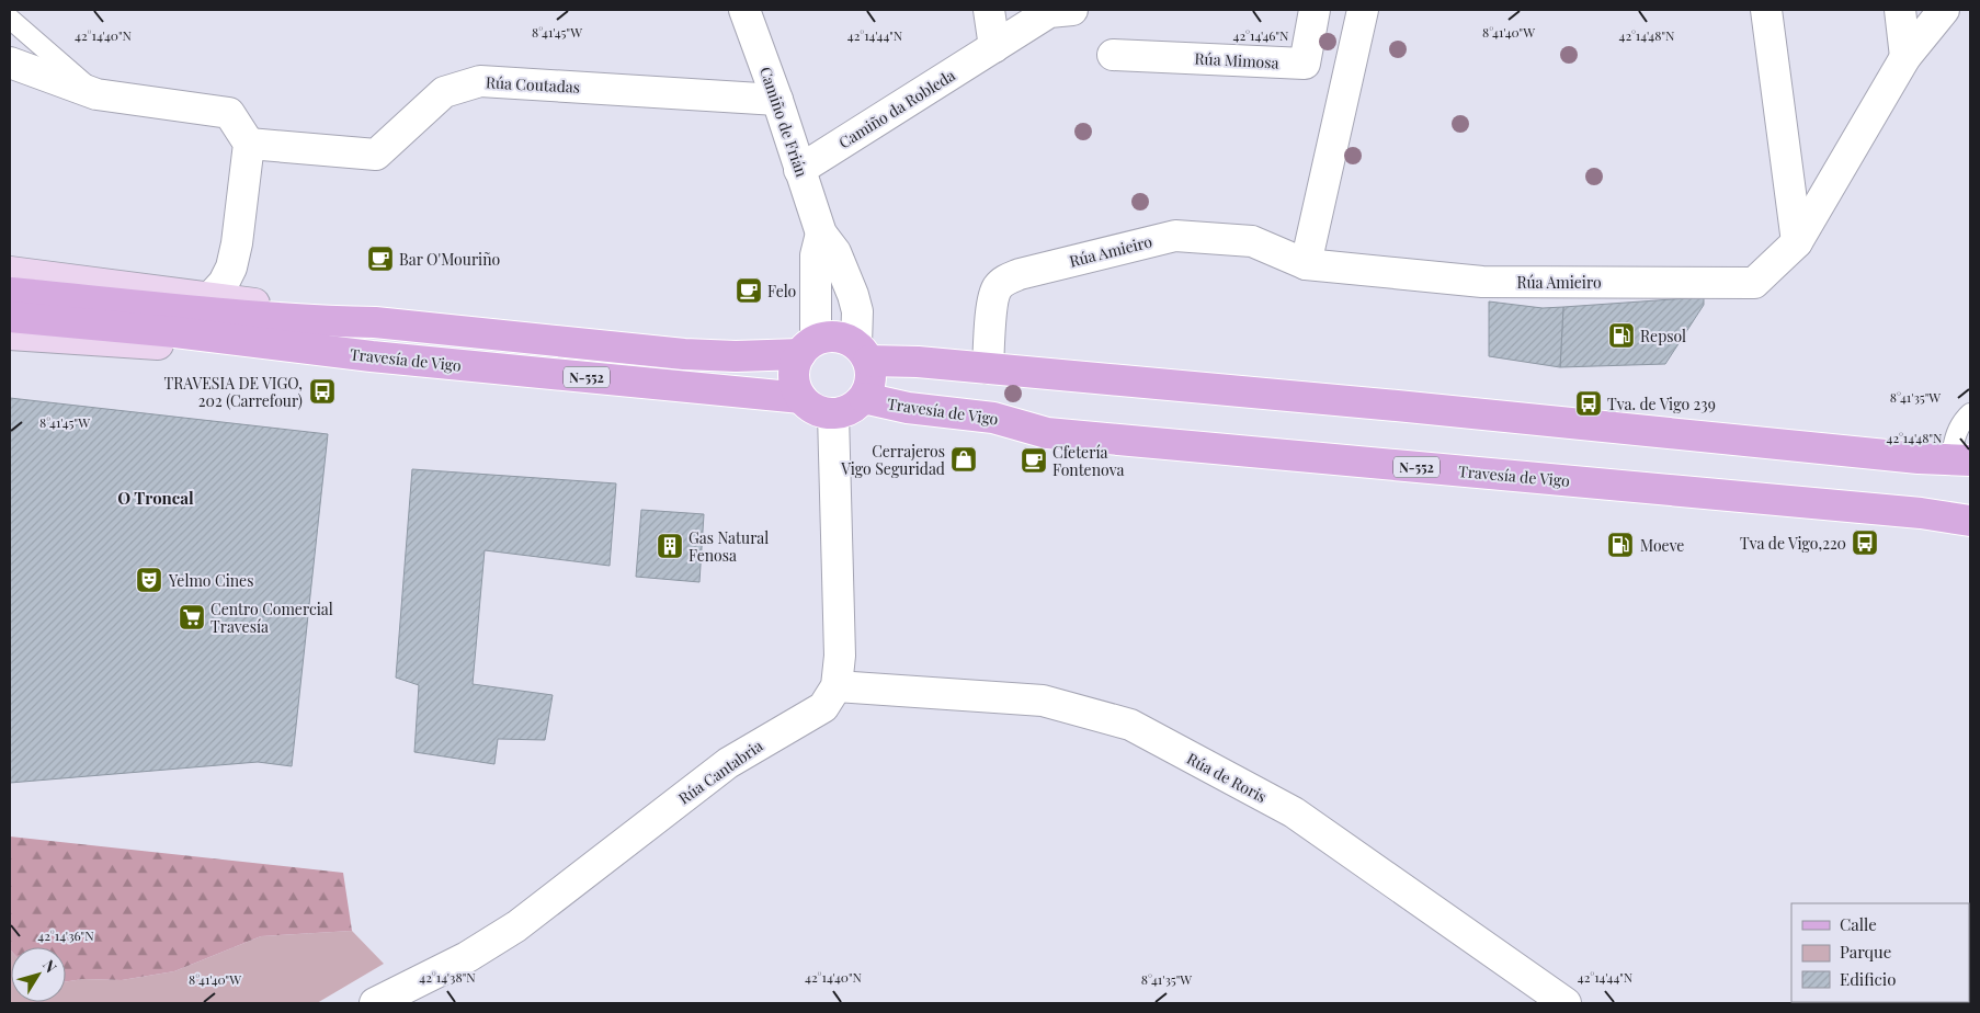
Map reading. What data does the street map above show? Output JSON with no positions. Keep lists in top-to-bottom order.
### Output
{
  "streets": {
    "main road": ["Travesía de Vigo", "N-552"],
    "street": [
      "Rúa Mimosa",
      "Rúa Coutadas",
      "Camiño da Robleda",
      "Camiño de Frián",
      "Rúa Amieiro",
      "Rúa Cantabria",
      "Rúa de Roris"
    ]
  },
  "crossings": [
    ["Rúa Coutadas", "Camiño de Frián"],
    ["Camiño da Robleda", "Camiño de Frián"],
    ["Camiño de Frián", "Travesía de Vigo"],
    ["Camiño de Frián", "N-552"],
    ["Camiño de Frián", "Rúa Cantabria"],
    ["Rúa Amieiro", "N-552"],
    ["Travesía de Vigo", "N-552"],
    ["Travesía de Vigo", "Rúa Cantabria"],
    ["N-552", "Rúa Cantabria"],
    ["Rúa Cantabria", "Rúa de Roris"]
  ],
  "districts": ["O Troncal"],
  "places": {
    "cafe": ["Bar O'Mouriño", "Felo", "Cfetería Fontenova"],
    "fuel station": ["Repsol", "Moeve"],
    "bus stop": ["TRAVESIA DE VIGO, 202 (Carrefour)", "Tva. de Vigo 239", "Tva de Vigo,220"],
    "shop": ["Cerrajeros Vigo Seguridad"],
    "building": ["Gas Natural Fenosa"],
    "theatre": ["Yelmo Cines"],
    "supermarket": ["Centro Comercial Travesía"]
  },
  "legend": ["Calle", "Parque", "Edificio"],
  "north": "top right",
  "coordinates": [
    "8°41'45\"W",
    "8°41'40\"W",
    "42°14'40\"N",
    "42°14'44\"N",
    "42°14'46\"N",
    "42°14'48\"N",
    "8°41'35\"W",
    "42°14'36\"N",
    "42°14'38\"N"
  ]
}
